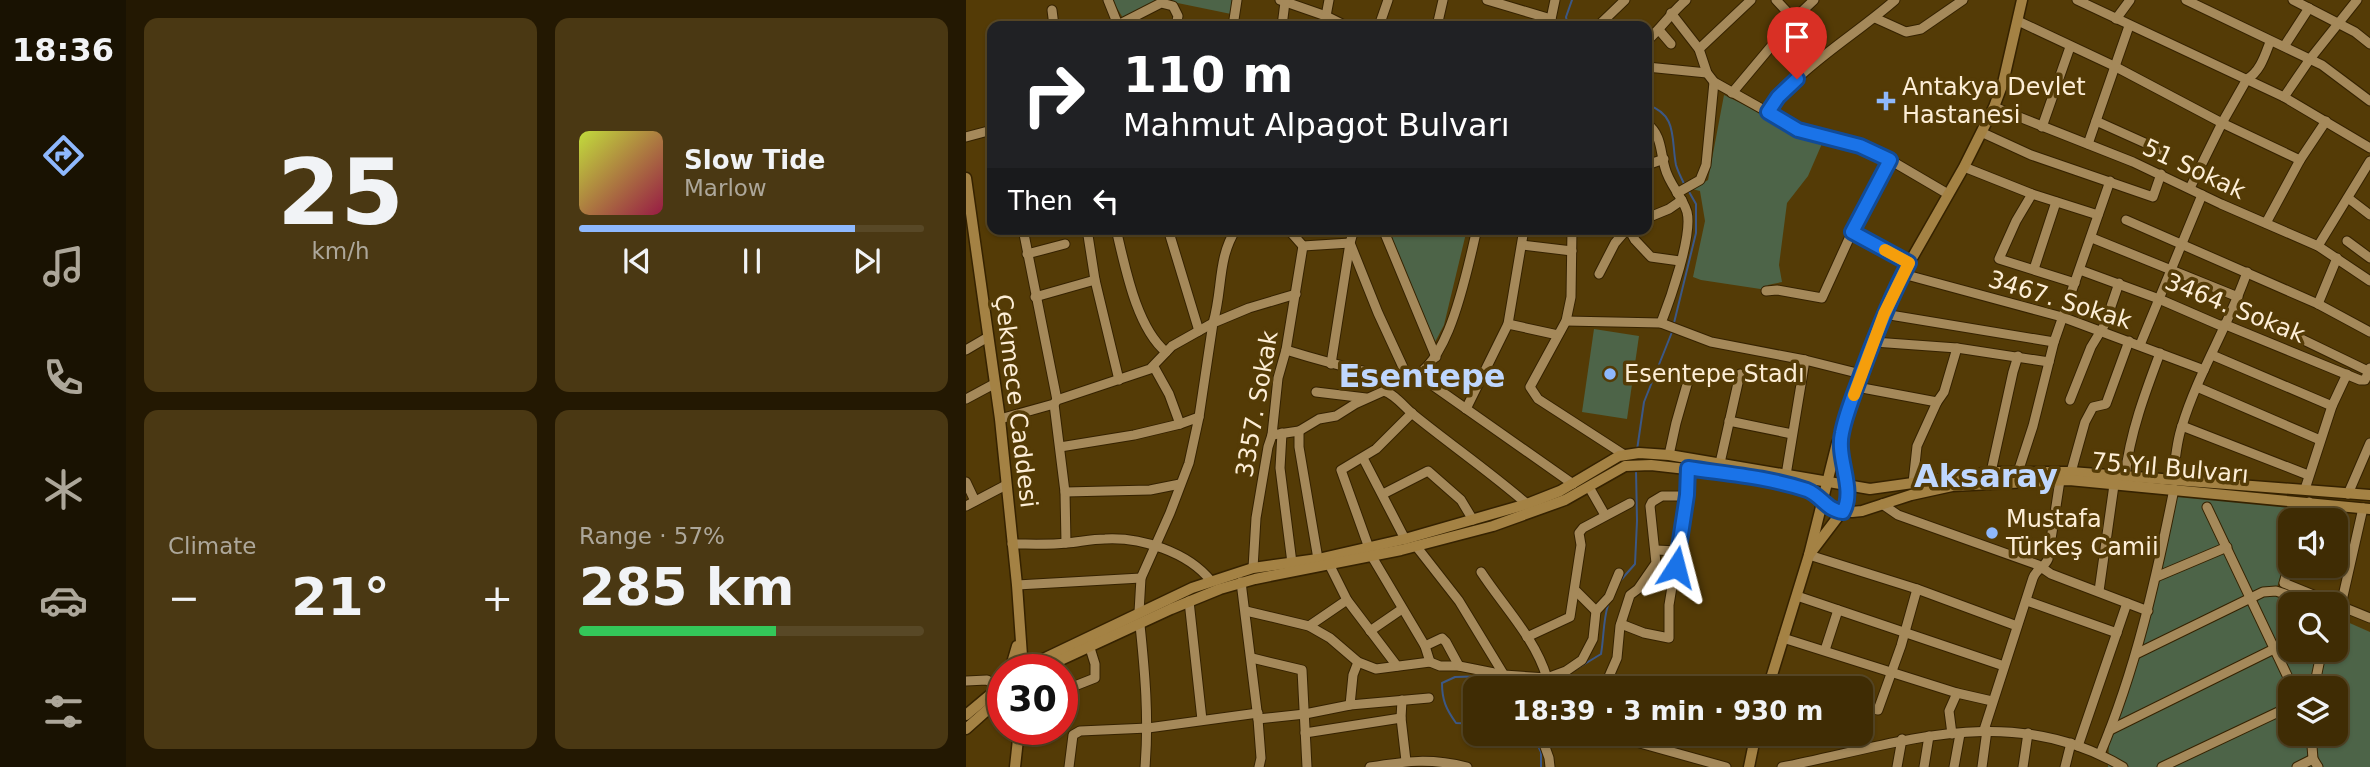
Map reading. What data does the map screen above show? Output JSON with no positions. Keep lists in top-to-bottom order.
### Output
{
  "streets": {
    "main road": ["Çekmece Caddesi", "75.Yıl Bulvarı"],
    "street": [
      "51 Sokak",
      "3467. Sokak",
      "3464. Sokak",
      "3357. Sokak"
    ]
  },
  "districts": ["Esentepe", "Aksaray"],
  "places": {
    "health": ["Antakya Devlet Hastanesi"],
    "other": ["Esentepe Stadı", "Mustafa Türkeş Camii"]
  },
  "page": {
    "tabs": "18:36",
    "tile": [
      ["25", "km/h"],
      "Climate",
      ["Range · 57%", "285 km"]
    ],
    "turn": ["110 m", "Mahmut Alpagot Bulvarı"],
    "song": ["Slow Tide", "Marlow"],
    "then": "Then",
    "heat": ["−", "21°", "+"],
    "limit": "30",
    "trip": "18:39 · 3 min · 930 m"
  }
}
